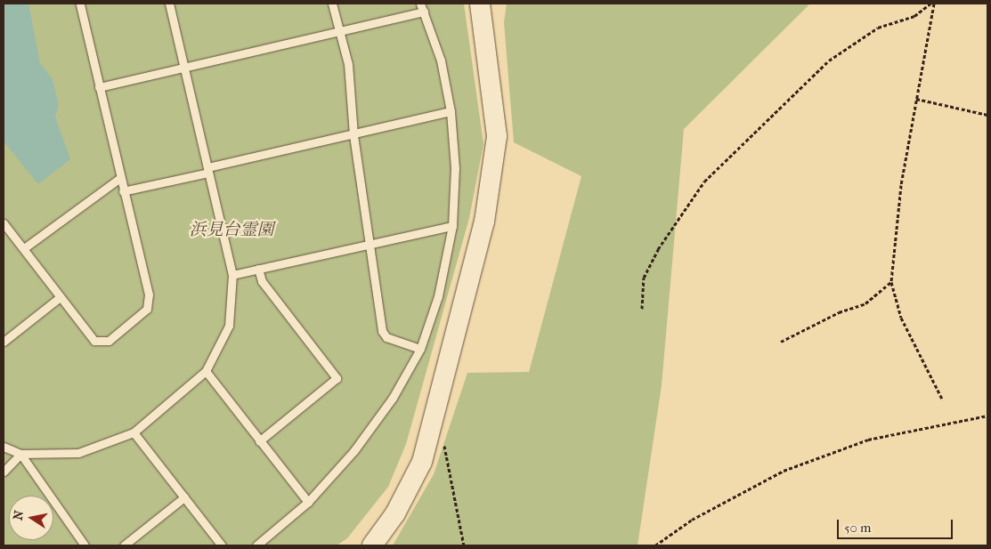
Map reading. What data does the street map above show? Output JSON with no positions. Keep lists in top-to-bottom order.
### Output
{
  "parks": ["浜見台霊園"],
  "scale_bar": "50 m",
  "north": "left"
}
